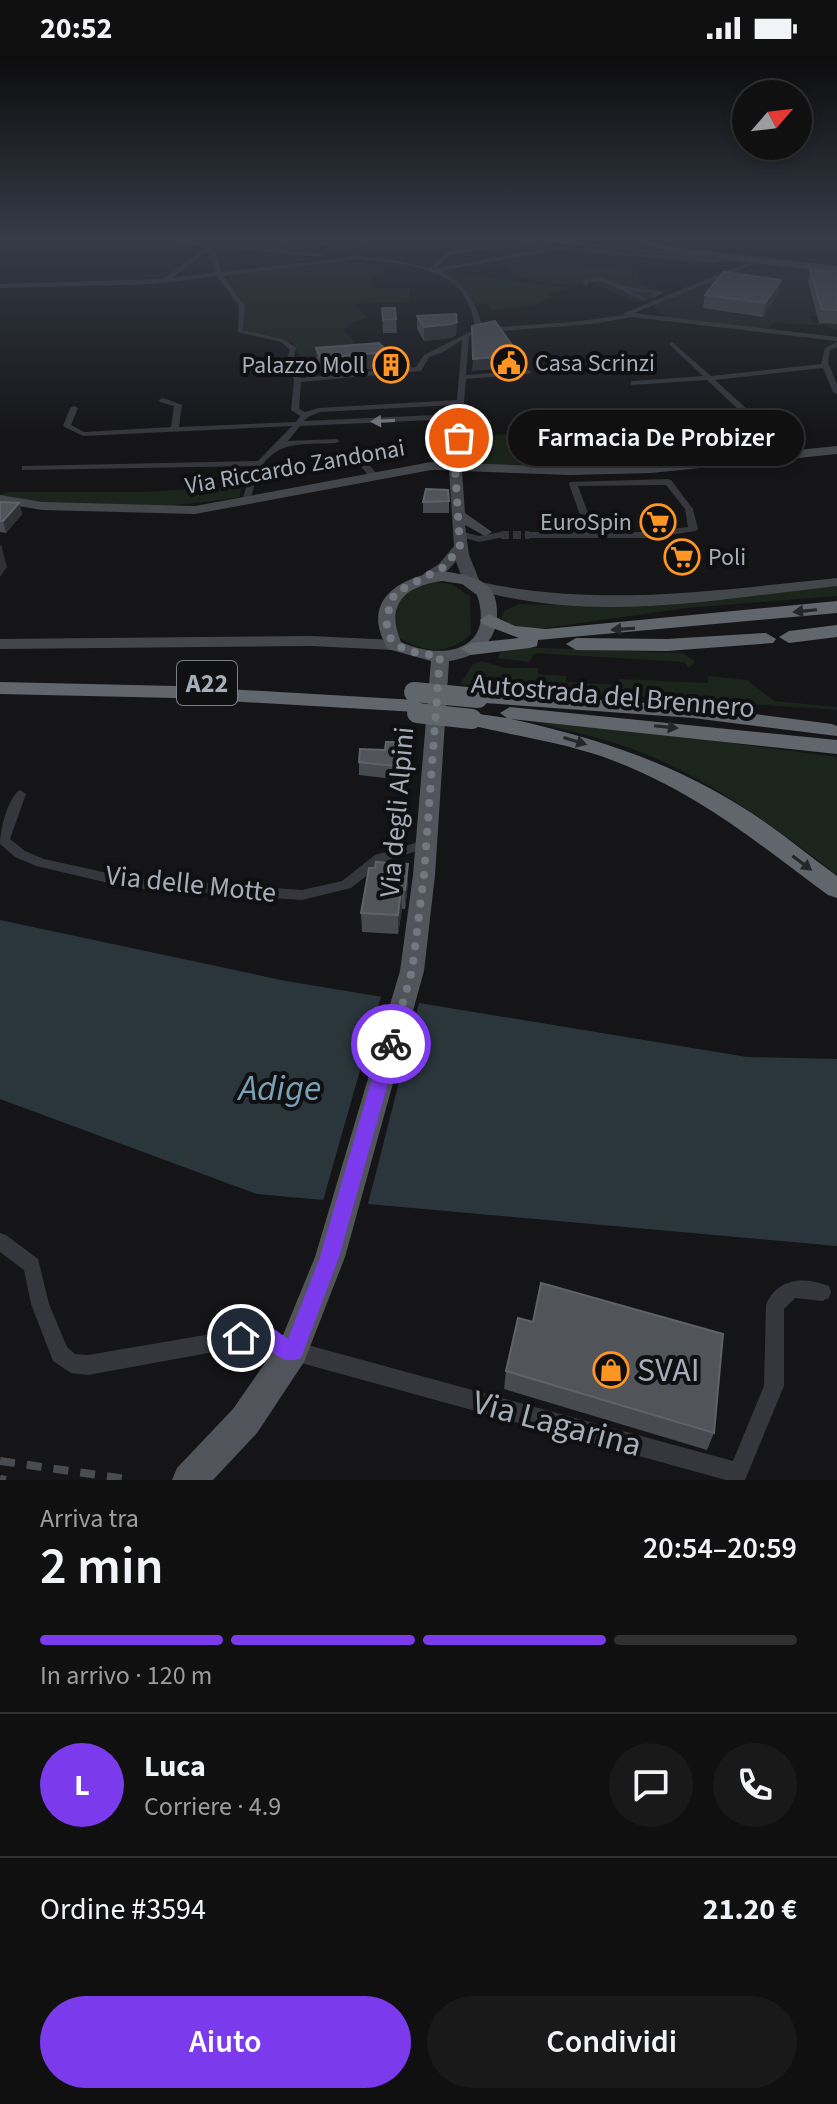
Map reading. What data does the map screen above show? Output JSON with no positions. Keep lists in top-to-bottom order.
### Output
{
  "streets": {
    "highway": ["A22", "Autostrada del Brennero"],
    "main road": ["Via Riccardo Zandonai", "Via degli Alpini"],
    "street": ["Via delle Motte", "Via Lagarina"]
  },
  "crossings": [
    ["Via degli Alpini", "Via delle Motte"],
    ["Via degli Alpini", "Via Lagarina"]
  ],
  "water": ["Adige"],
  "places": {
    "public building": ["Casa Scrinzi"],
    "building": ["Palazzo Moll"],
    "other": ["Farmacia De Probizer"],
    "supermarket": ["EuroSpin", "Poli"],
    "shop": ["SVAI"]
  },
  "north": "top right",
  "page": {
    "status": "20:52",
    "bubble": "Farmacia De Probizer",
    "heading": ["2 min", "Arriva tra", "20:54–20:59"],
    "panel": [
      "Luca",
      "Corriere · 4.9",
      "Ordine #3594",
      "21.20 €"
    ],
    "bar": "In arrivo · 120 m",
    "round": "L",
    "buttons": ["Aiuto", "Condividi"]
  }
}
